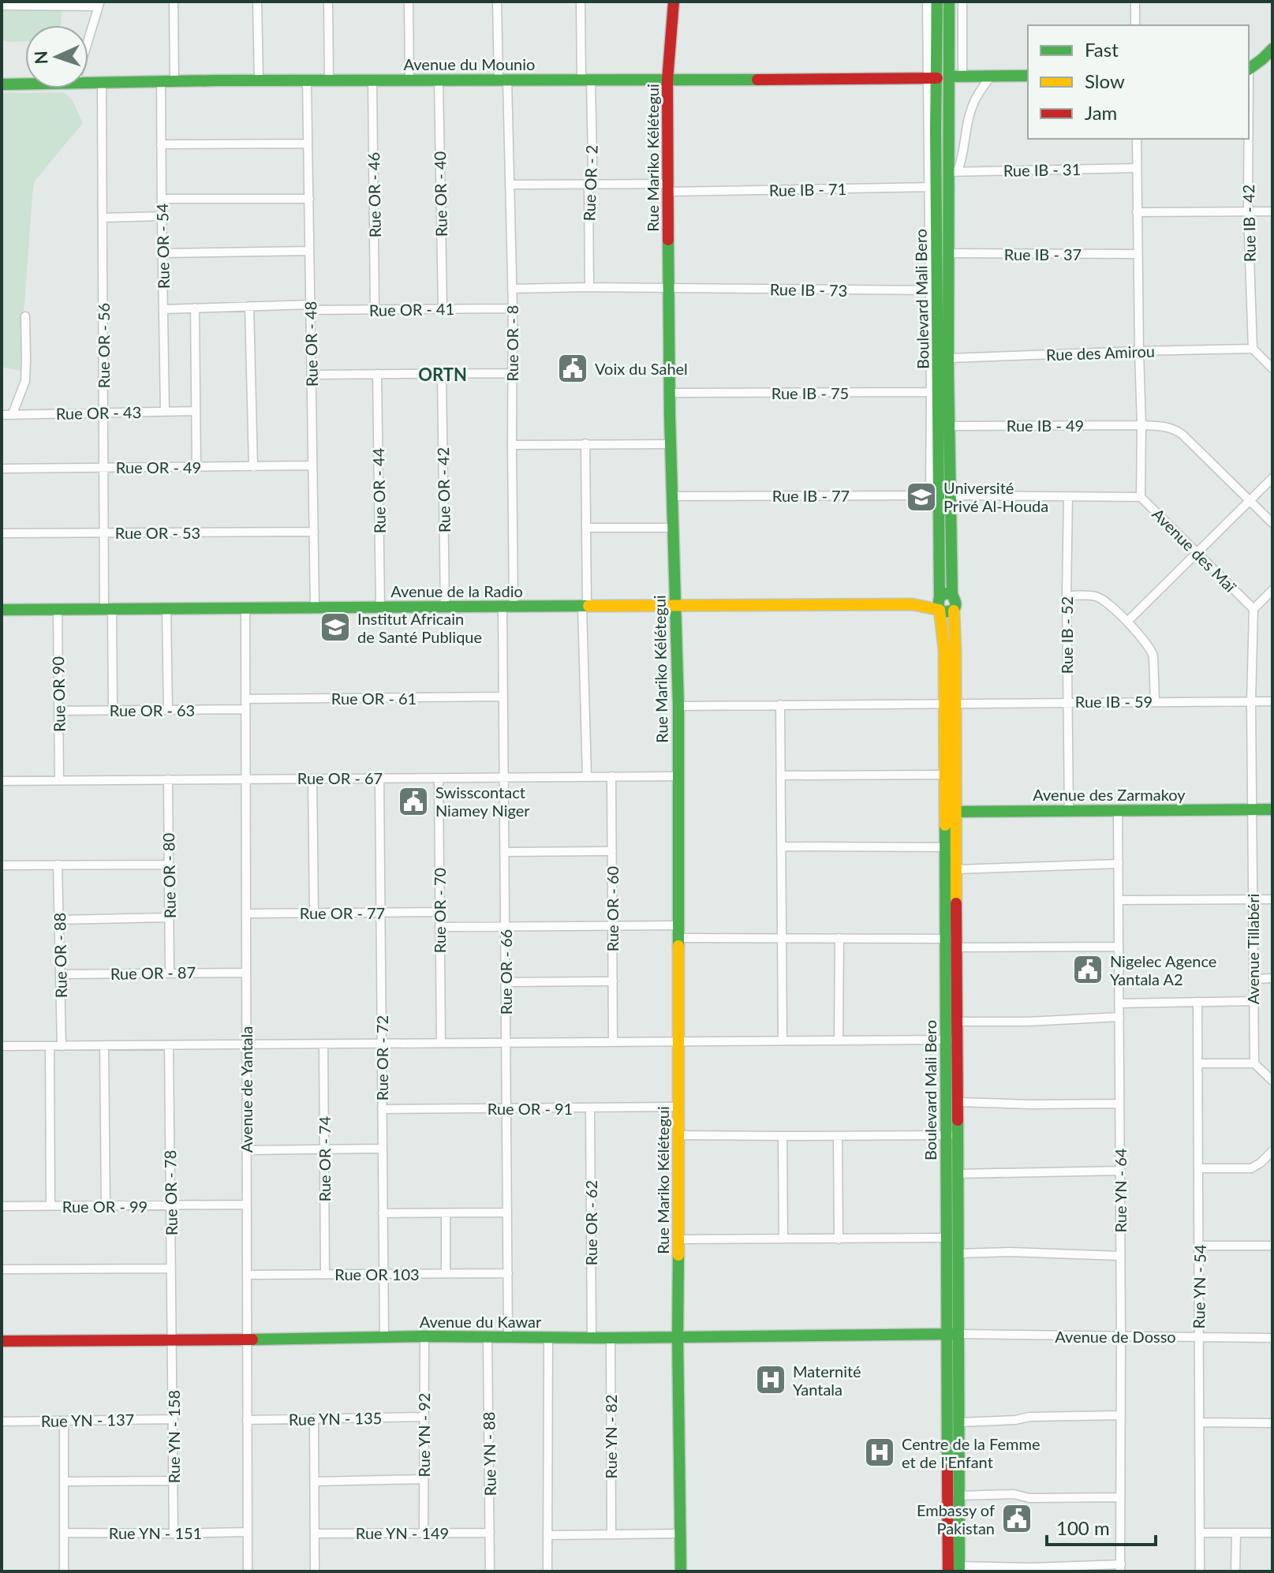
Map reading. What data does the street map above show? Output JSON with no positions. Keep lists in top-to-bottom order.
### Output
{
  "streets": {
    "street": [
      "Avenue du Mounio",
      "Rue Mariko Kélétegui",
      "Rue IB - 31",
      "Rue OR - 2",
      "Rue IB - 71",
      "Rue OR - 40",
      "Rue OR - 46",
      "Rue IB - 42",
      "Rue OR - 54",
      "Rue IB - 37",
      "Rue IB - 73",
      "Boulevard Mali Bero",
      "Rue OR - 41",
      "Rue OR - 8",
      "Rue OR - 48",
      "Rue OR - 56",
      "Rue des Amirou",
      "Rue IB - 75",
      "Rue OR - 43",
      "Rue IB - 49",
      "Rue OR - 49",
      "Rue OR - 42",
      "Rue OR - 44",
      "Rue IB - 77",
      "Rue OR - 53",
      "Avenue des Maï",
      "Avenue de la Radio",
      "Rue IB - 52",
      "Rue OR 90",
      "Rue OR - 61",
      "Rue IB - 59",
      "Rue OR - 63",
      "Rue OR - 67",
      "Avenue des Zarmakoy",
      "Rue OR - 80",
      "Rue OR - 60",
      "Rue OR - 70",
      "Rue OR - 77",
      "Avenue Tillabéri",
      "Rue OR - 88",
      "Rue OR - 66",
      "Rue OR - 87",
      "Rue OR - 72",
      "Avenue de Yantala",
      "Rue OR - 91",
      "Rue OR - 74",
      "Rue YN - 64",
      "Rue OR - 78",
      "Rue OR - 99",
      "Rue OR - 62",
      "Rue OR 103",
      "Rue YN - 54",
      "Avenue du Kawar",
      "Avenue de Dosso",
      "Rue YN - 135",
      "Rue YN - 137",
      "Rue YN - 92",
      "Rue YN - 158",
      "Rue YN - 82",
      "Rue YN - 88",
      "Rue YN - 151",
      "Rue YN - 149"
    ]
  },
  "crossings": [
    ["Avenue du Mounio", "Rue Mariko Kélétegui"],
    ["Avenue du Mounio", "Rue OR - 2"],
    ["Avenue du Mounio", "Rue OR - 40"],
    ["Avenue du Mounio", "Rue OR - 46"],
    ["Avenue du Mounio", "Rue OR - 54"],
    ["Avenue du Mounio", "Boulevard Mali Bero"],
    ["Avenue du Mounio", "Rue OR - 8"],
    ["Avenue du Mounio", "Rue OR - 48"],
    ["Avenue du Mounio", "Rue OR - 56"],
    ["Rue Mariko Kélétegui", "Rue IB - 71"],
    ["Rue Mariko Kélétegui", "Rue IB - 73"],
    ["Rue Mariko Kélétegui", "Rue IB - 75"],
    ["Rue Mariko Kélétegui", "Rue IB - 77"],
    ["Rue Mariko Kélétegui", "Avenue de la Radio"],
    ["Rue Mariko Kélétegui", "Rue IB - 59"],
    ["Rue Mariko Kélétegui", "Rue OR - 67"],
    ["Rue Mariko Kélétegui", "Rue OR - 91"],
    ["Rue Mariko Kélétegui", "Avenue du Kawar"],
    ["Rue IB - 31", "Boulevard Mali Bero"],
    ["Rue IB - 31", "Avenue des Maï"],
    ["Rue OR - 2", "Rue IB - 71"],
    ["Rue OR - 2", "Rue IB - 73"],
    ["Rue IB - 71", "Boulevard Mali Bero"],
    ["Rue IB - 71", "Rue OR - 8"],
    ["Rue OR - 40", "Rue OR - 41"],
    ["Rue OR - 46", "Rue OR - 41"],
    ["Rue IB - 42", "Rue des Amirou"],
    ["Rue OR - 54", "Rue OR - 41"],
    ["Rue OR - 54", "Rue OR - 43"],
    ["Rue IB - 37", "Boulevard Mali Bero"],
    ["Rue IB - 37", "Avenue des Maï"],
    ["Rue IB - 73", "Boulevard Mali Bero"],
    ["Rue IB - 73", "Rue OR - 8"],
    ["Boulevard Mali Bero", "Rue des Amirou"],
    ["Boulevard Mali Bero", "Rue IB - 75"],
    ["Boulevard Mali Bero", "Rue IB - 49"],
    ["Boulevard Mali Bero", "Rue IB - 77"],
    ["Boulevard Mali Bero", "Avenue de la Radio"],
    ["Boulevard Mali Bero", "Rue IB - 59"],
    ["Boulevard Mali Bero", "Avenue des Zarmakoy"],
    ["Boulevard Mali Bero", "Avenue du Kawar"],
    ["Boulevard Mali Bero", "Avenue de Dosso"],
    ["Rue OR - 41", "Rue OR - 8"],
    ["Rue OR - 41", "Rue OR - 48"],
    ["Rue OR - 8", "Avenue de la Radio"],
    ["Rue OR - 8", "Rue OR - 66"],
    ["Rue OR - 48", "Rue OR - 49"],
    ["Rue OR - 48", "Rue OR - 53"],
    ["Rue OR - 48", "Avenue de la Radio"],
    ["Rue OR - 56", "Rue OR - 43"],
    ["Rue OR - 56", "Rue OR - 49"],
    ["Rue OR - 56", "Rue OR - 53"],
    ["Rue OR - 56", "Avenue de la Radio"],
    ["Rue OR - 56", "Rue OR - 63"],
    ["Rue des Amirou", "Avenue des Maï"],
    ["Rue IB - 49", "Avenue des Maï"],
    ["Rue OR - 42", "Avenue de la Radio"],
    ["Rue OR - 44", "Avenue de la Radio"],
    ["Rue IB - 77", "Avenue des Maï"],
    ["Rue IB - 77", "Rue IB - 52"],
    ["Avenue de la Radio", "Rue OR 90"],
    ["Avenue de la Radio", "Rue OR - 66"],
    ["Avenue de la Radio", "Avenue de Yantala"],
    ["Rue IB - 52", "Rue IB - 59"],
    ["Rue IB - 52", "Avenue des Zarmakoy"],
    ["Rue OR 90", "Rue OR - 63"],
    ["Rue OR 90", "Rue OR - 67"],
    ["Rue OR - 61", "Rue OR - 66"],
    ["Rue OR - 61", "Avenue de Yantala"],
    ["Rue OR - 63", "Avenue de Yantala"],
    ["Rue OR - 67", "Rue OR - 80"],
    ["Rue OR - 67", "Rue OR - 60"],
    ["Rue OR - 67", "Rue OR - 70"],
    ["Rue OR - 67", "Rue OR - 66"],
    ["Rue OR - 67", "Rue OR - 72"],
    ["Rue OR - 67", "Avenue de Yantala"],
    ["Avenue des Zarmakoy", "Avenue Tillabéri"],
    ["Avenue des Zarmakoy", "Rue YN - 64"],
    ["Rue OR - 80", "Rue OR - 87"],
    ["Rue OR - 70", "Rue OR - 77"],
    ["Rue OR - 77", "Rue OR - 72"],
    ["Rue OR - 77", "Avenue de Yantala"],
    ["Rue OR - 88", "Rue OR - 87"],
    ["Rue OR - 66", "Rue OR - 91"],
    ["Rue OR - 66", "Rue OR 103"],
    ["Rue OR - 66", "Avenue du Kawar"],
    ["Rue OR - 87", "Avenue de Yantala"],
    ["Rue OR - 72", "Rue OR - 91"],
    ["Rue OR - 72", "Rue OR 103"],
    ["Rue OR - 72", "Avenue du Kawar"],
    ["Avenue de Yantala", "Rue OR - 99"],
    ["Avenue de Yantala", "Rue OR 103"],
    ["Avenue de Yantala", "Avenue du Kawar"],
    ["Avenue de Yantala", "Rue YN - 135"],
    ["Avenue de Yantala", "Rue YN - 151"],
    ["Rue OR - 91", "Rue OR - 62"],
    ["Rue OR - 74", "Rue OR 103"],
    ["Rue YN - 64", "Avenue de Dosso"],
    ["Rue OR - 78", "Rue OR - 99"],
    ["Rue OR - 78", "Avenue du Kawar"],
    ["Rue OR - 78", "Rue YN - 158"],
    ["Rue OR - 62", "Avenue du Kawar"],
    ["Rue YN - 54", "Avenue de Dosso"],
    ["Avenue du Kawar", "Avenue de Dosso"],
    ["Avenue du Kawar", "Rue YN - 92"],
    ["Avenue du Kawar", "Rue YN - 158"],
    ["Avenue du Kawar", "Rue YN - 82"],
    ["Avenue du Kawar", "Rue YN - 88"],
    ["Rue YN - 135", "Rue YN - 92"],
    ["Rue YN - 137", "Rue YN - 158"],
    ["Rue YN - 92", "Rue YN - 149"],
    ["Rue YN - 158", "Rue YN - 151"],
    ["Rue YN - 88", "Rue YN - 149"]
  ],
  "districts": ["ORTN"],
  "places": {
    "public building": [
      "Voix du Sahel",
      "Swisscontact Niamey Niger",
      "Nigelec Agence Yantala A2",
      "Embassy of Pakistan"
    ],
    "school or university": ["Université Privé Al-Houda", "Institut Africain de Santé Publique"],
    "hospital": ["Maternité Yantala", "Centre de la Femme et de l'Enfant"]
  },
  "legend": ["Fast", "Slow", "Jam"],
  "scale_bar": "100 m",
  "north": "left"
}
